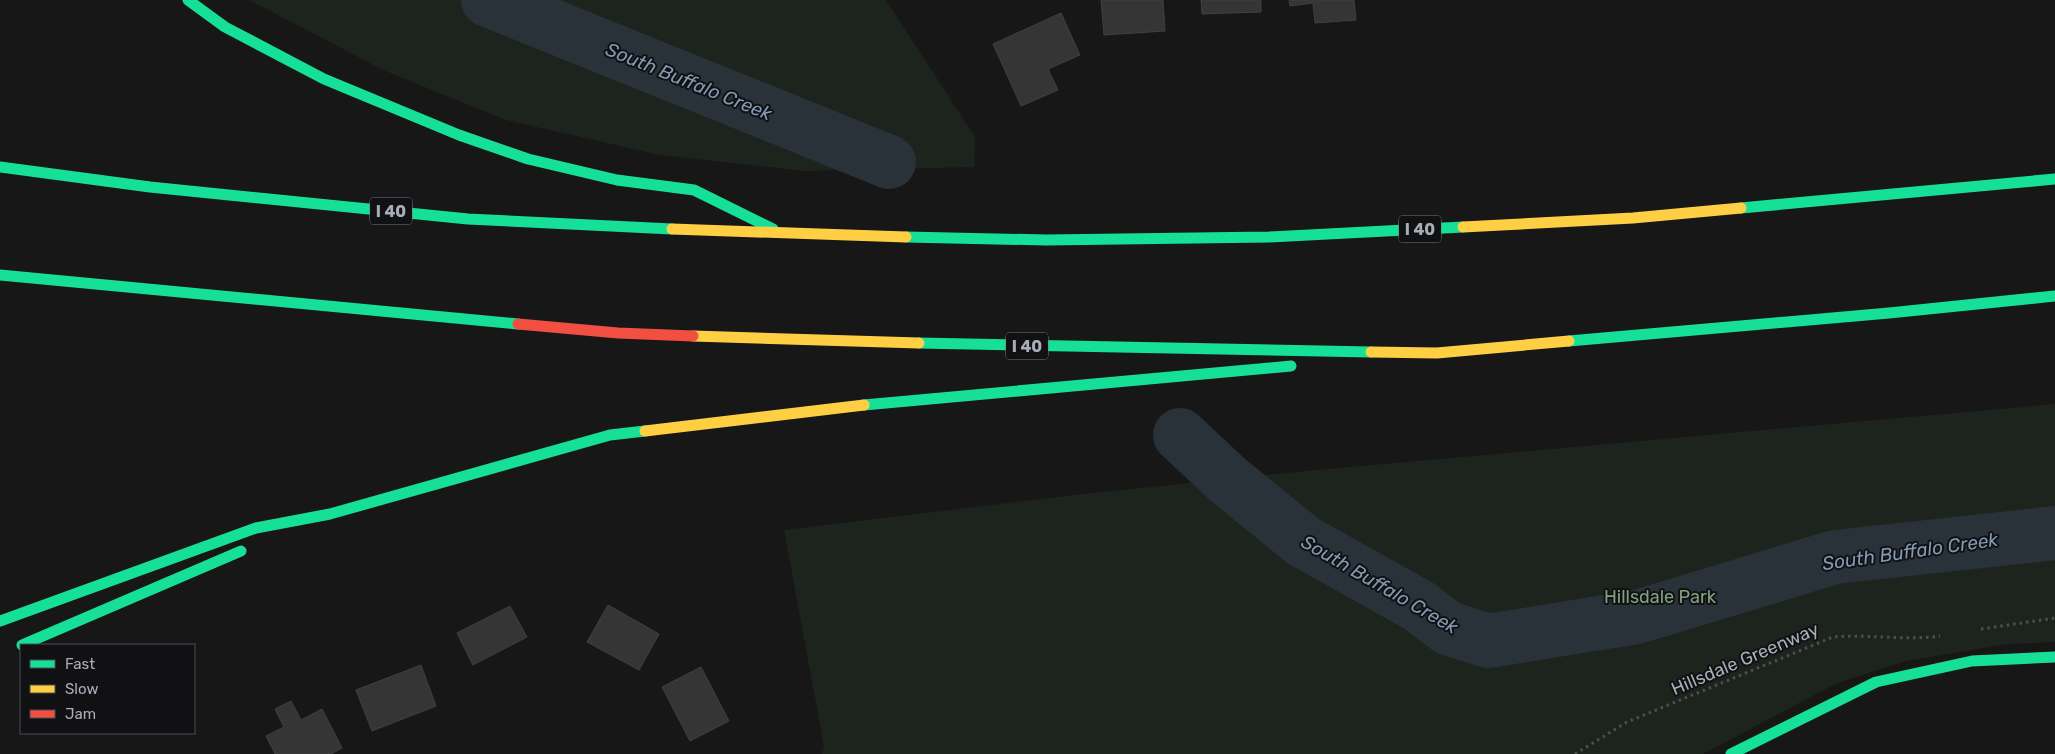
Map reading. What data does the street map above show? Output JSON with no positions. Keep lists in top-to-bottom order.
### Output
{
  "streets": {
    "main road": ["I 40"],
    "path": ["Hillsdale Greenway"]
  },
  "water": ["South Buffalo Creek"],
  "parks": ["Hillsdale Park"],
  "legend": ["Fast", "Slow", "Jam"]
}
